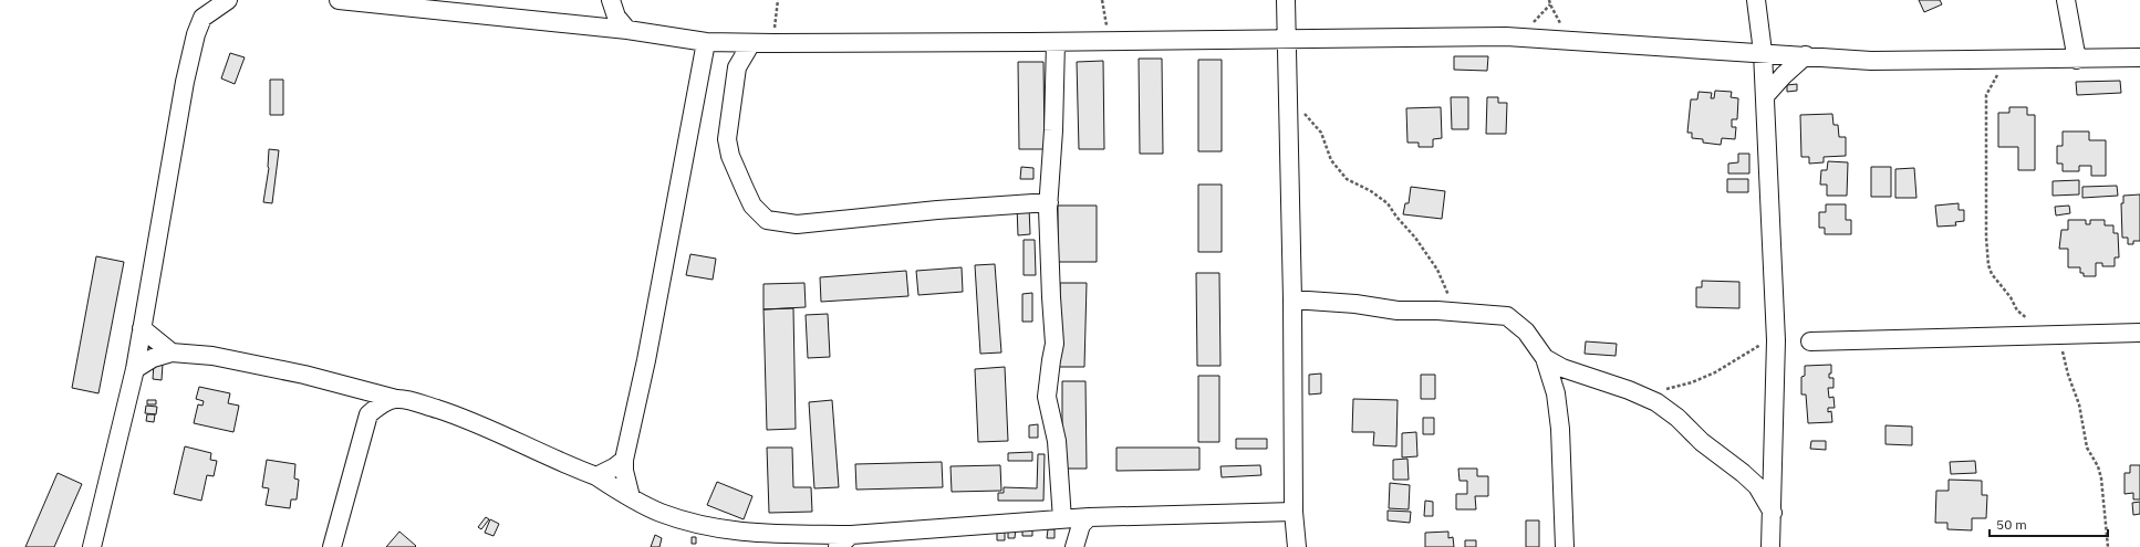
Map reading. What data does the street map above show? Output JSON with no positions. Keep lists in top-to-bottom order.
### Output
{
  "scale_bar": "50 m"
}
